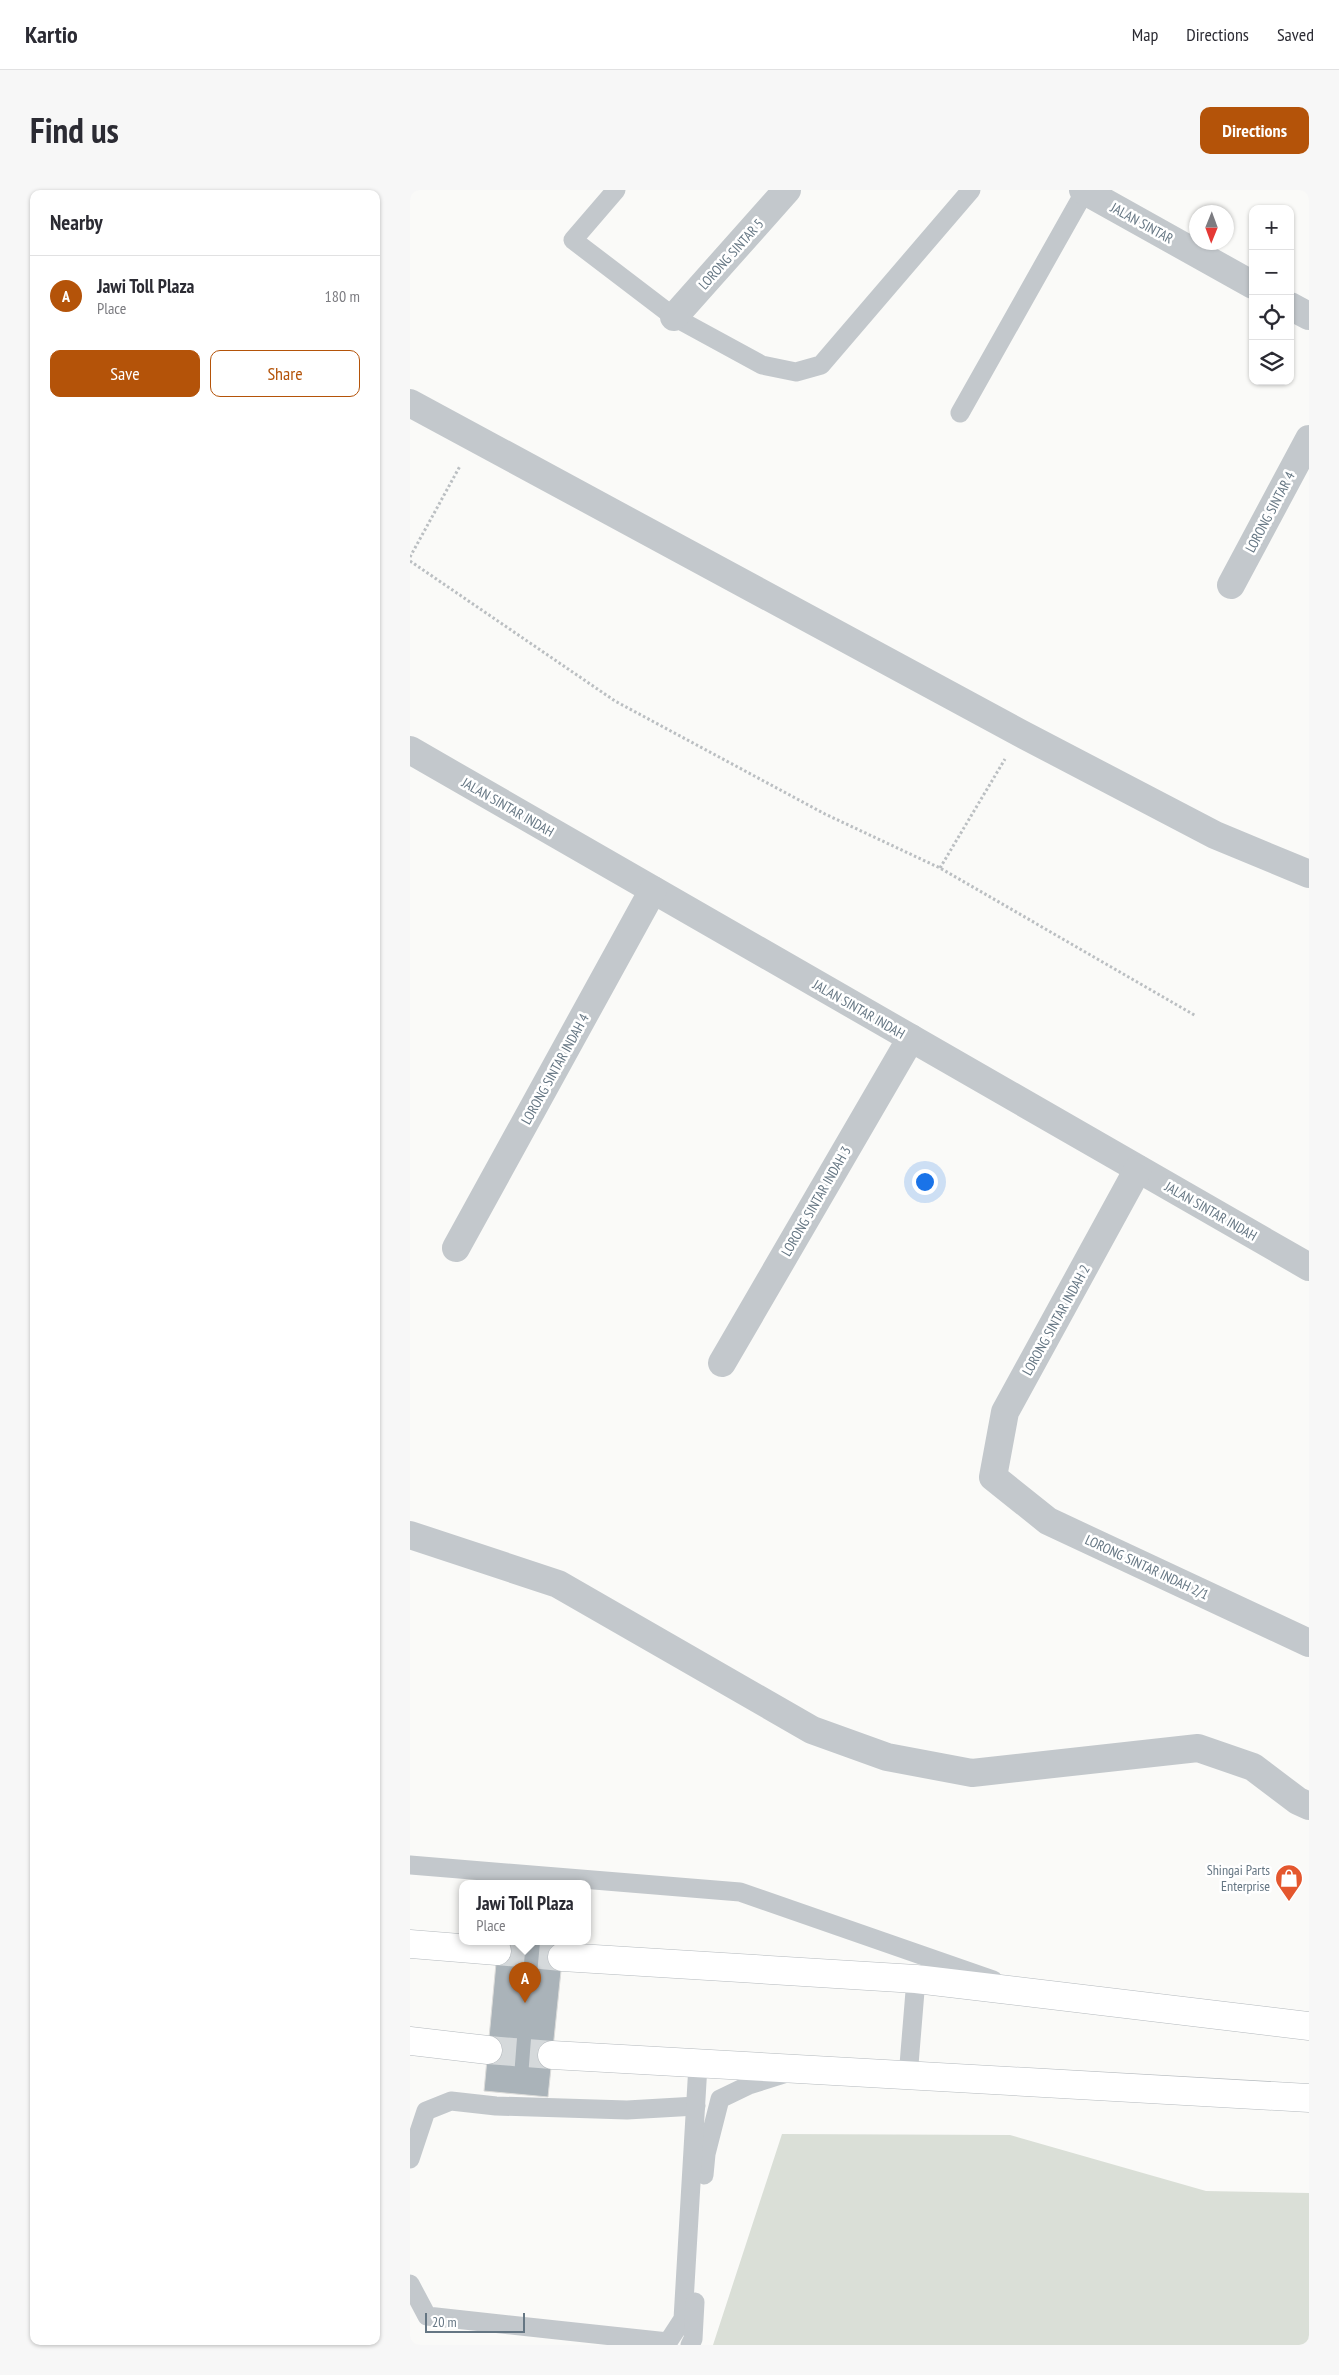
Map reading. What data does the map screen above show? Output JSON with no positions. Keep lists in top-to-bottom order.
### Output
{
  "streets": {
    "street": [
      "JALAN SINTAR",
      "LORONG SINTAR 5",
      "LORONG SINTAR 4",
      "JALAN SINTAR INDAH",
      "LORONG SINTAR INDAH 4",
      "LORONG SINTAR INDAH 3",
      "LORONG SINTAR INDAH 2",
      "LORONG SINTAR INDAH 2/1"
    ]
  },
  "crossings": [
    ["JALAN SINTAR INDAH", "LORONG SINTAR INDAH 4"],
    ["JALAN SINTAR INDAH", "LORONG SINTAR INDAH 3"],
    ["JALAN SINTAR INDAH", "LORONG SINTAR INDAH 2"],
    ["LORONG SINTAR INDAH 2", "LORONG SINTAR INDAH 2/1"]
  ],
  "places": {
    "shop": ["Shingai Parts Enterprise"]
  },
  "scale_bar": "20 m",
  "north": "bottom",
  "page": {
    "header": "Kartio",
    "nav": ["Map", "Directions", "Saved"],
    "title": "Find us",
    "buttons": [
      "Directions",
      ["Save", "Share"]
    ],
    "heading": "Nearby",
    "map_buttons": ["+", "−"],
    "list": [
      {
        "mark": "A",
        "name": "Jawi Toll Plaza",
        "note": "Place",
        "value": "180 m"
      }
    ],
    "popup": ["Jawi Toll Plaza", "Place"],
    "pins": "A",
    "scale": "20 m"
  }
}
